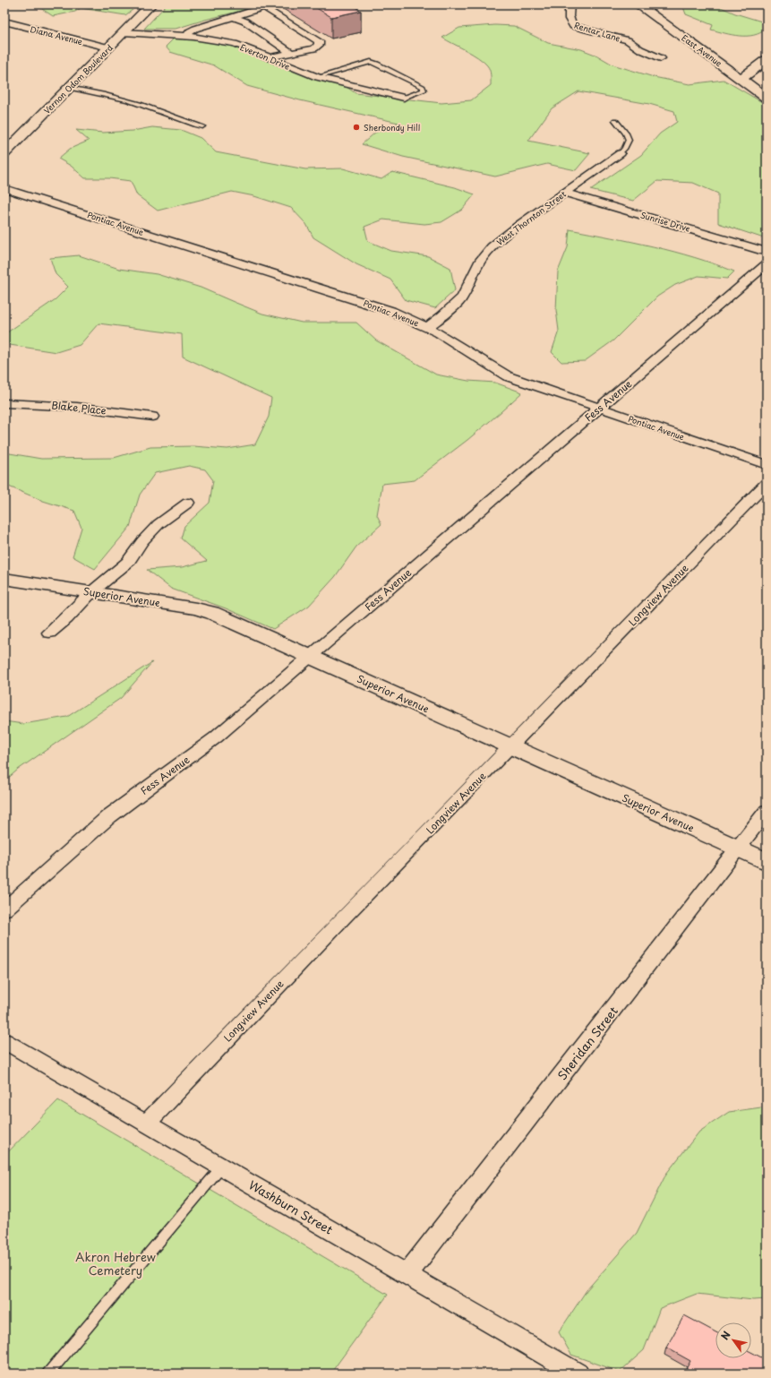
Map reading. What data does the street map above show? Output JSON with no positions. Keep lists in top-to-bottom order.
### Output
{
  "streets": {
    "main road": ["East Avenue", "Vernon Odom Boulevard", "Superior Avenue"],
    "street": [
      "Rentar Lane",
      "Diana Avenue",
      "Everton Drive",
      "West Thornton Street",
      "Sunrise Drive",
      "Pontiac Avenue",
      "Fess Avenue",
      "Blake Place",
      "Longview Avenue",
      "Sheridan Street",
      "Washburn Street"
    ]
  },
  "crossings": [
    ["Diana Avenue", "Vernon Odom Boulevard"],
    ["Everton Drive", "Vernon Odom Boulevard"],
    ["West Thornton Street", "Sunrise Drive"],
    ["West Thornton Street", "Pontiac Avenue"],
    ["Pontiac Avenue", "Fess Avenue"],
    ["Fess Avenue", "Superior Avenue"],
    ["Longview Avenue", "Superior Avenue"],
    ["Longview Avenue", "Washburn Street"],
    ["Superior Avenue", "Sheridan Street"],
    ["Sheridan Street", "Washburn Street"]
  ],
  "parks": ["Akron Hebrew Cemetery"],
  "places": ["Sherbondy Hill"],
  "north": "top left"
}
